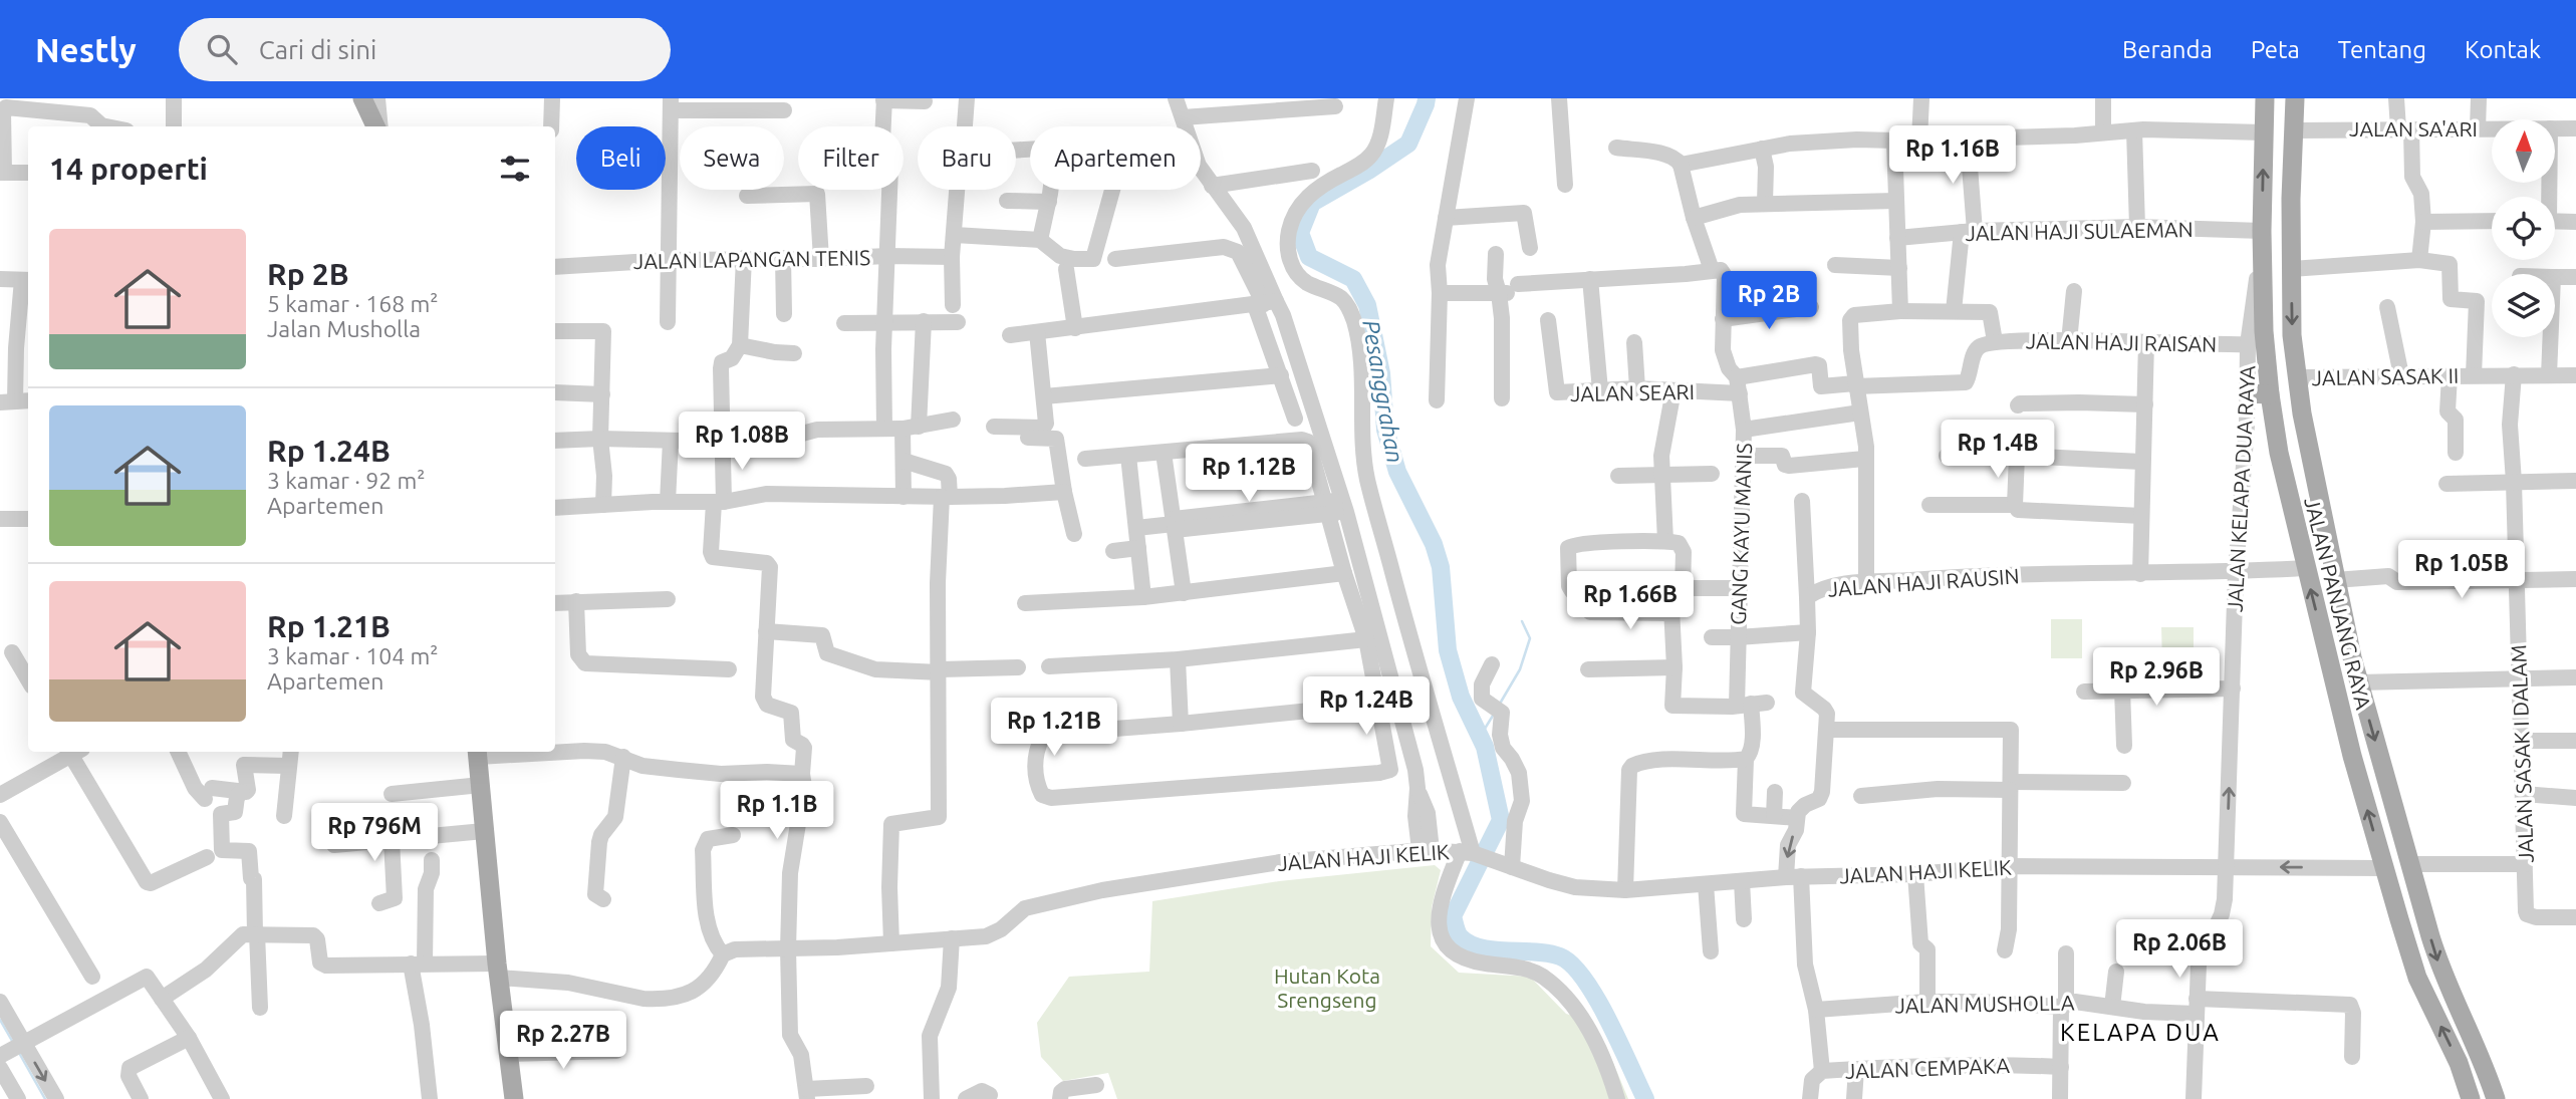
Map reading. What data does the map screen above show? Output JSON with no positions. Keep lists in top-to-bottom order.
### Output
{
  "streets": {
    "main road": ["JALAN PANJANG RAYA"],
    "street": [
      "JALAN SA'ARI",
      "JALAN HAJI SULAEMAN",
      "JALAN LAPANGAN TENIS",
      "JALAN HAJI RAISAN",
      "JALAN SASAK II",
      "JALAN SEARI",
      "JALAN KELAPA DUA RAYA",
      "GANG KAYU MANIS",
      "JALAN HAJI RAUSIN",
      "JALAN SASAK I DALAM",
      "JALAN HAJI KELIK",
      "JALAN MUSHOLLA",
      "JALAN CEMPAKA"
    ]
  },
  "crossings": [
    ["JALAN SA'ARI", "JALAN PANJANG RAYA"],
    ["JALAN HAJI SULAEMAN", "JALAN PANJANG RAYA"],
    ["JALAN HAJI RAISAN", "JALAN SEARI"],
    ["JALAN HAJI RAISAN", "JALAN KELAPA DUA RAYA"],
    ["JALAN SASAK II", "JALAN PANJANG RAYA"],
    ["JALAN SASAK II", "JALAN SASAK I DALAM"],
    ["JALAN SEARI", "GANG KAYU MANIS"],
    ["JALAN KELAPA DUA RAYA", "JALAN HAJI RAUSIN"],
    ["JALAN KELAPA DUA RAYA", "JALAN PANJANG RAYA"],
    ["JALAN KELAPA DUA RAYA", "JALAN HAJI KELIK"],
    ["JALAN KELAPA DUA RAYA", "JALAN MUSHOLLA"],
    ["GANG KAYU MANIS", "JALAN HAJI RAUSIN"],
    ["JALAN HAJI RAUSIN", "JALAN PANJANG RAYA"],
    ["JALAN PANJANG RAYA", "JALAN HAJI KELIK"],
    ["JALAN HAJI KELIK", "JALAN CEMPAKA"],
    ["JALAN MUSHOLLA", "JALAN CEMPAKA"]
  ],
  "districts": ["KELAPA DUA"],
  "water": ["Pesanggrahan"],
  "parks": ["Hutan Kota Srengseng"],
  "north": "top",
  "page": {
    "header": "Nestly",
    "search": "Cari di sini",
    "nav": [
      "Beranda",
      "Peta",
      "Tentang",
      "Kontak"
    ],
    "price": [
      "Rp 1.16B",
      "Rp 2B",
      "Rp 1.08B",
      "Rp 1.4B",
      "Rp 1.12B",
      "Rp 1.05B",
      "Rp 1.66B",
      "Rp 2.96B",
      "Rp 1.24B",
      "Rp 1.21B",
      "Rp 1.1B",
      "Rp 796M",
      "Rp 2.06B",
      "Rp 2.27B"
    ],
    "chip": [
      "Beli",
      "Sewa",
      "Filter",
      "Baru",
      "Apartemen"
    ],
    "heading": "14 properti",
    "list": [
      {
        "name": "Rp 2B",
        "note": "5 kamar · 168 m² · Jalan Musholla"
      },
      {
        "name": "Rp 1.24B",
        "note": "3 kamar · 92 m² · Apartemen"
      },
      {
        "name": "Rp 1.21B",
        "note": "3 kamar · 104 m² · Apartemen"
      }
    ]
  }
}
